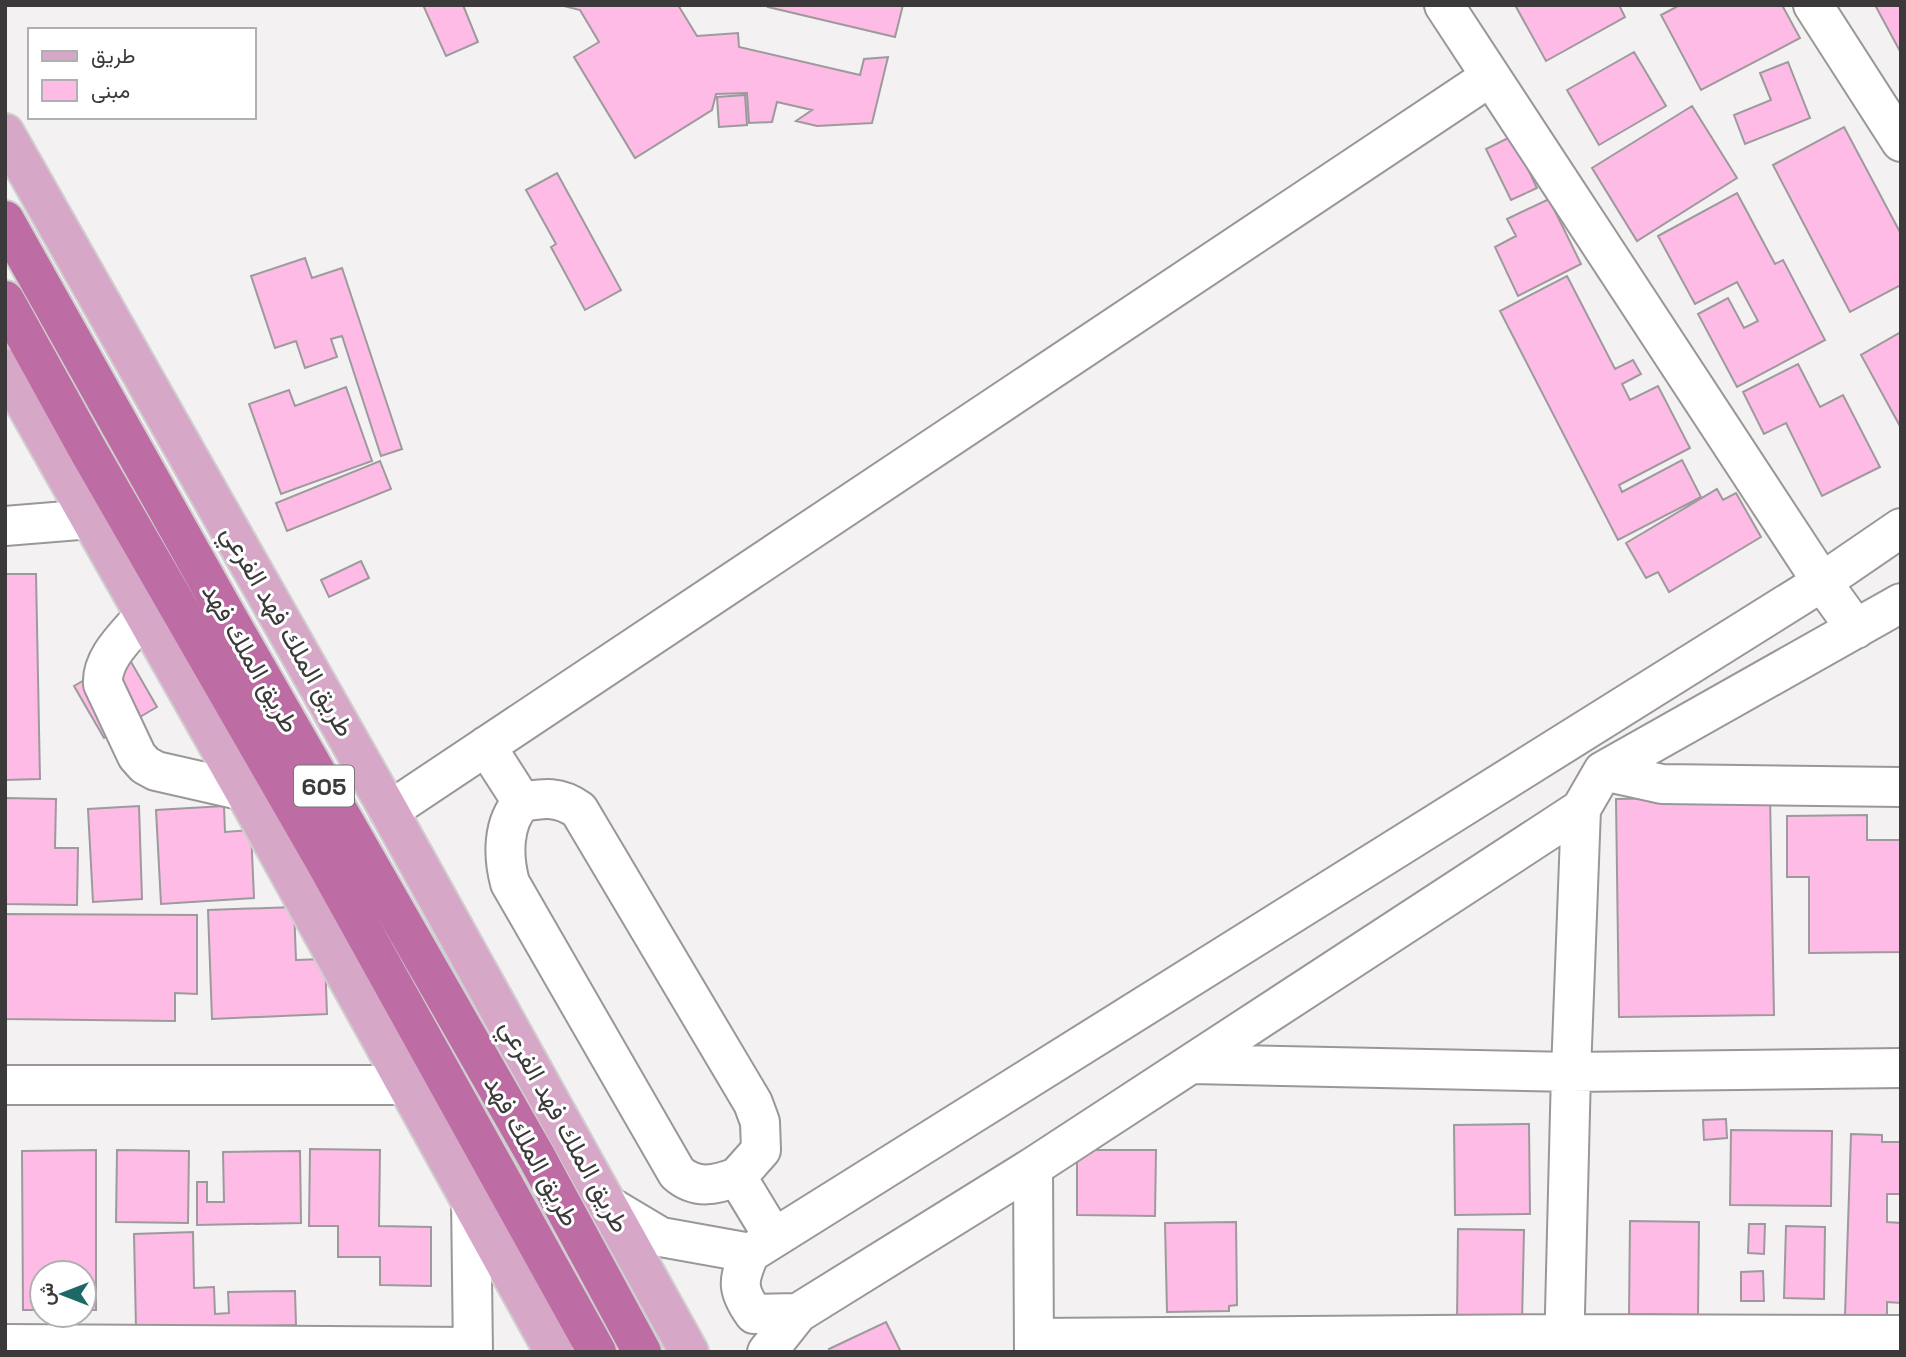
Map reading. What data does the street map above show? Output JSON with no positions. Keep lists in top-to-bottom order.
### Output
{
  "streets": {
    "highway": ["طريق الملك فهد", "605"],
    "main road": ["طريق الملك فهد الفرعي"]
  },
  "legend": ["طريق", "مبنى"],
  "north": "left"
}
